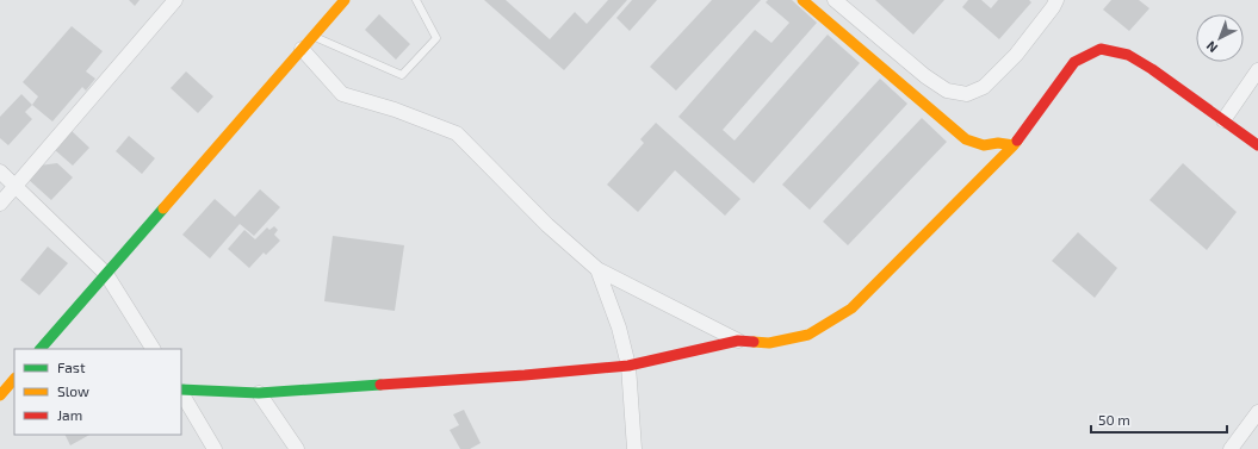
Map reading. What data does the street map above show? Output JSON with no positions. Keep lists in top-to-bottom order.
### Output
{
  "legend": ["Fast", "Slow", "Jam"],
  "scale_bar": "50 m",
  "north": "bottom left"
}
